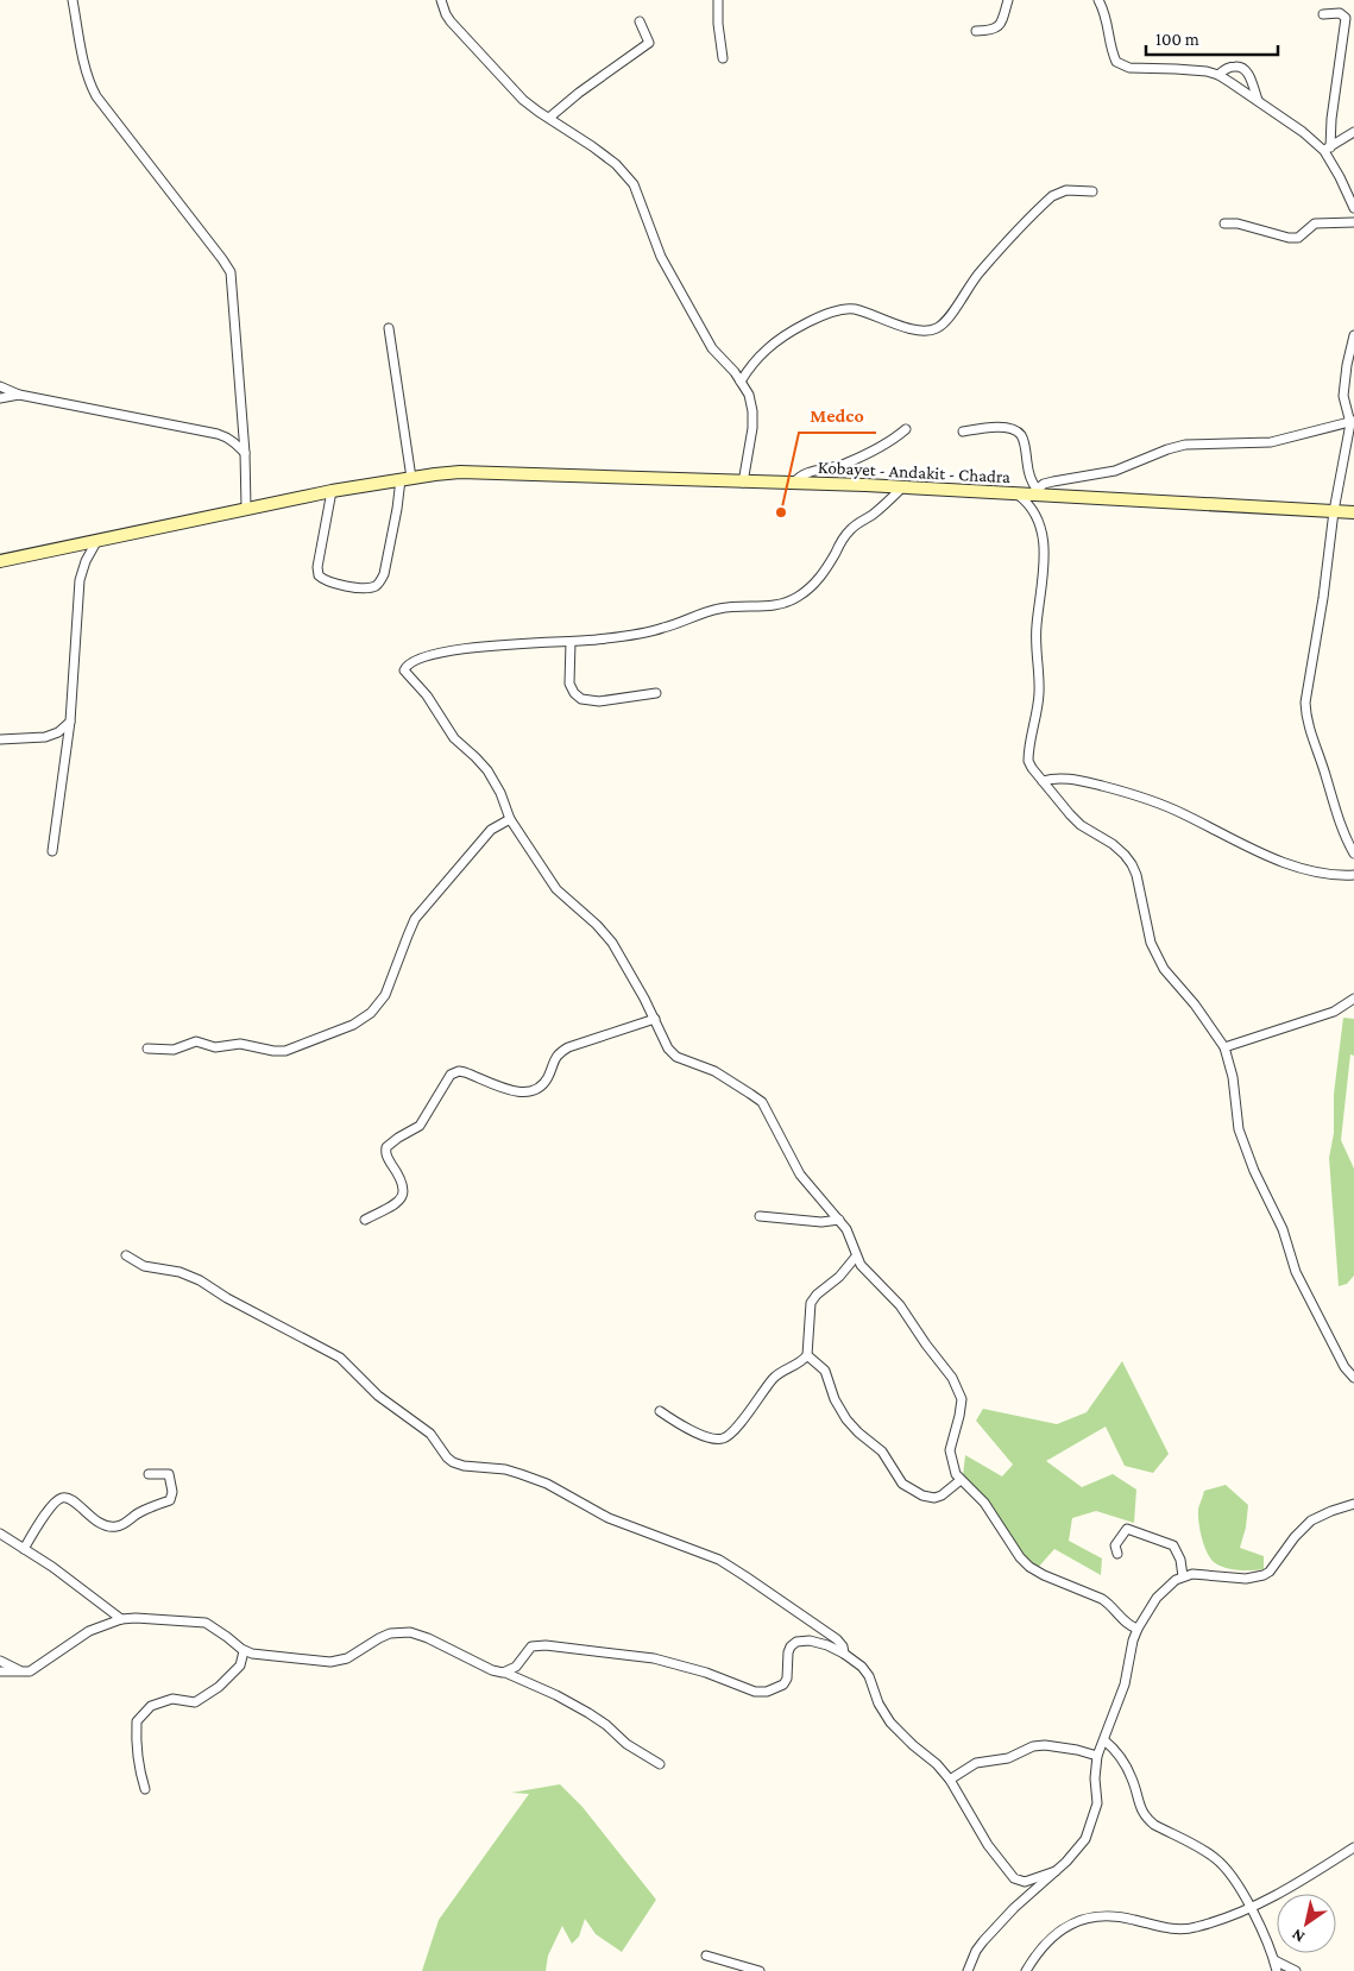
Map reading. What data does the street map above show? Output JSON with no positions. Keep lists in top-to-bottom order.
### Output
{
  "streets": {
    "main road": ["Kobayet - Andakit - Chadra"]
  },
  "places": ["Medco"],
  "scale_bar": "100 m",
  "north": "bottom left"
}
